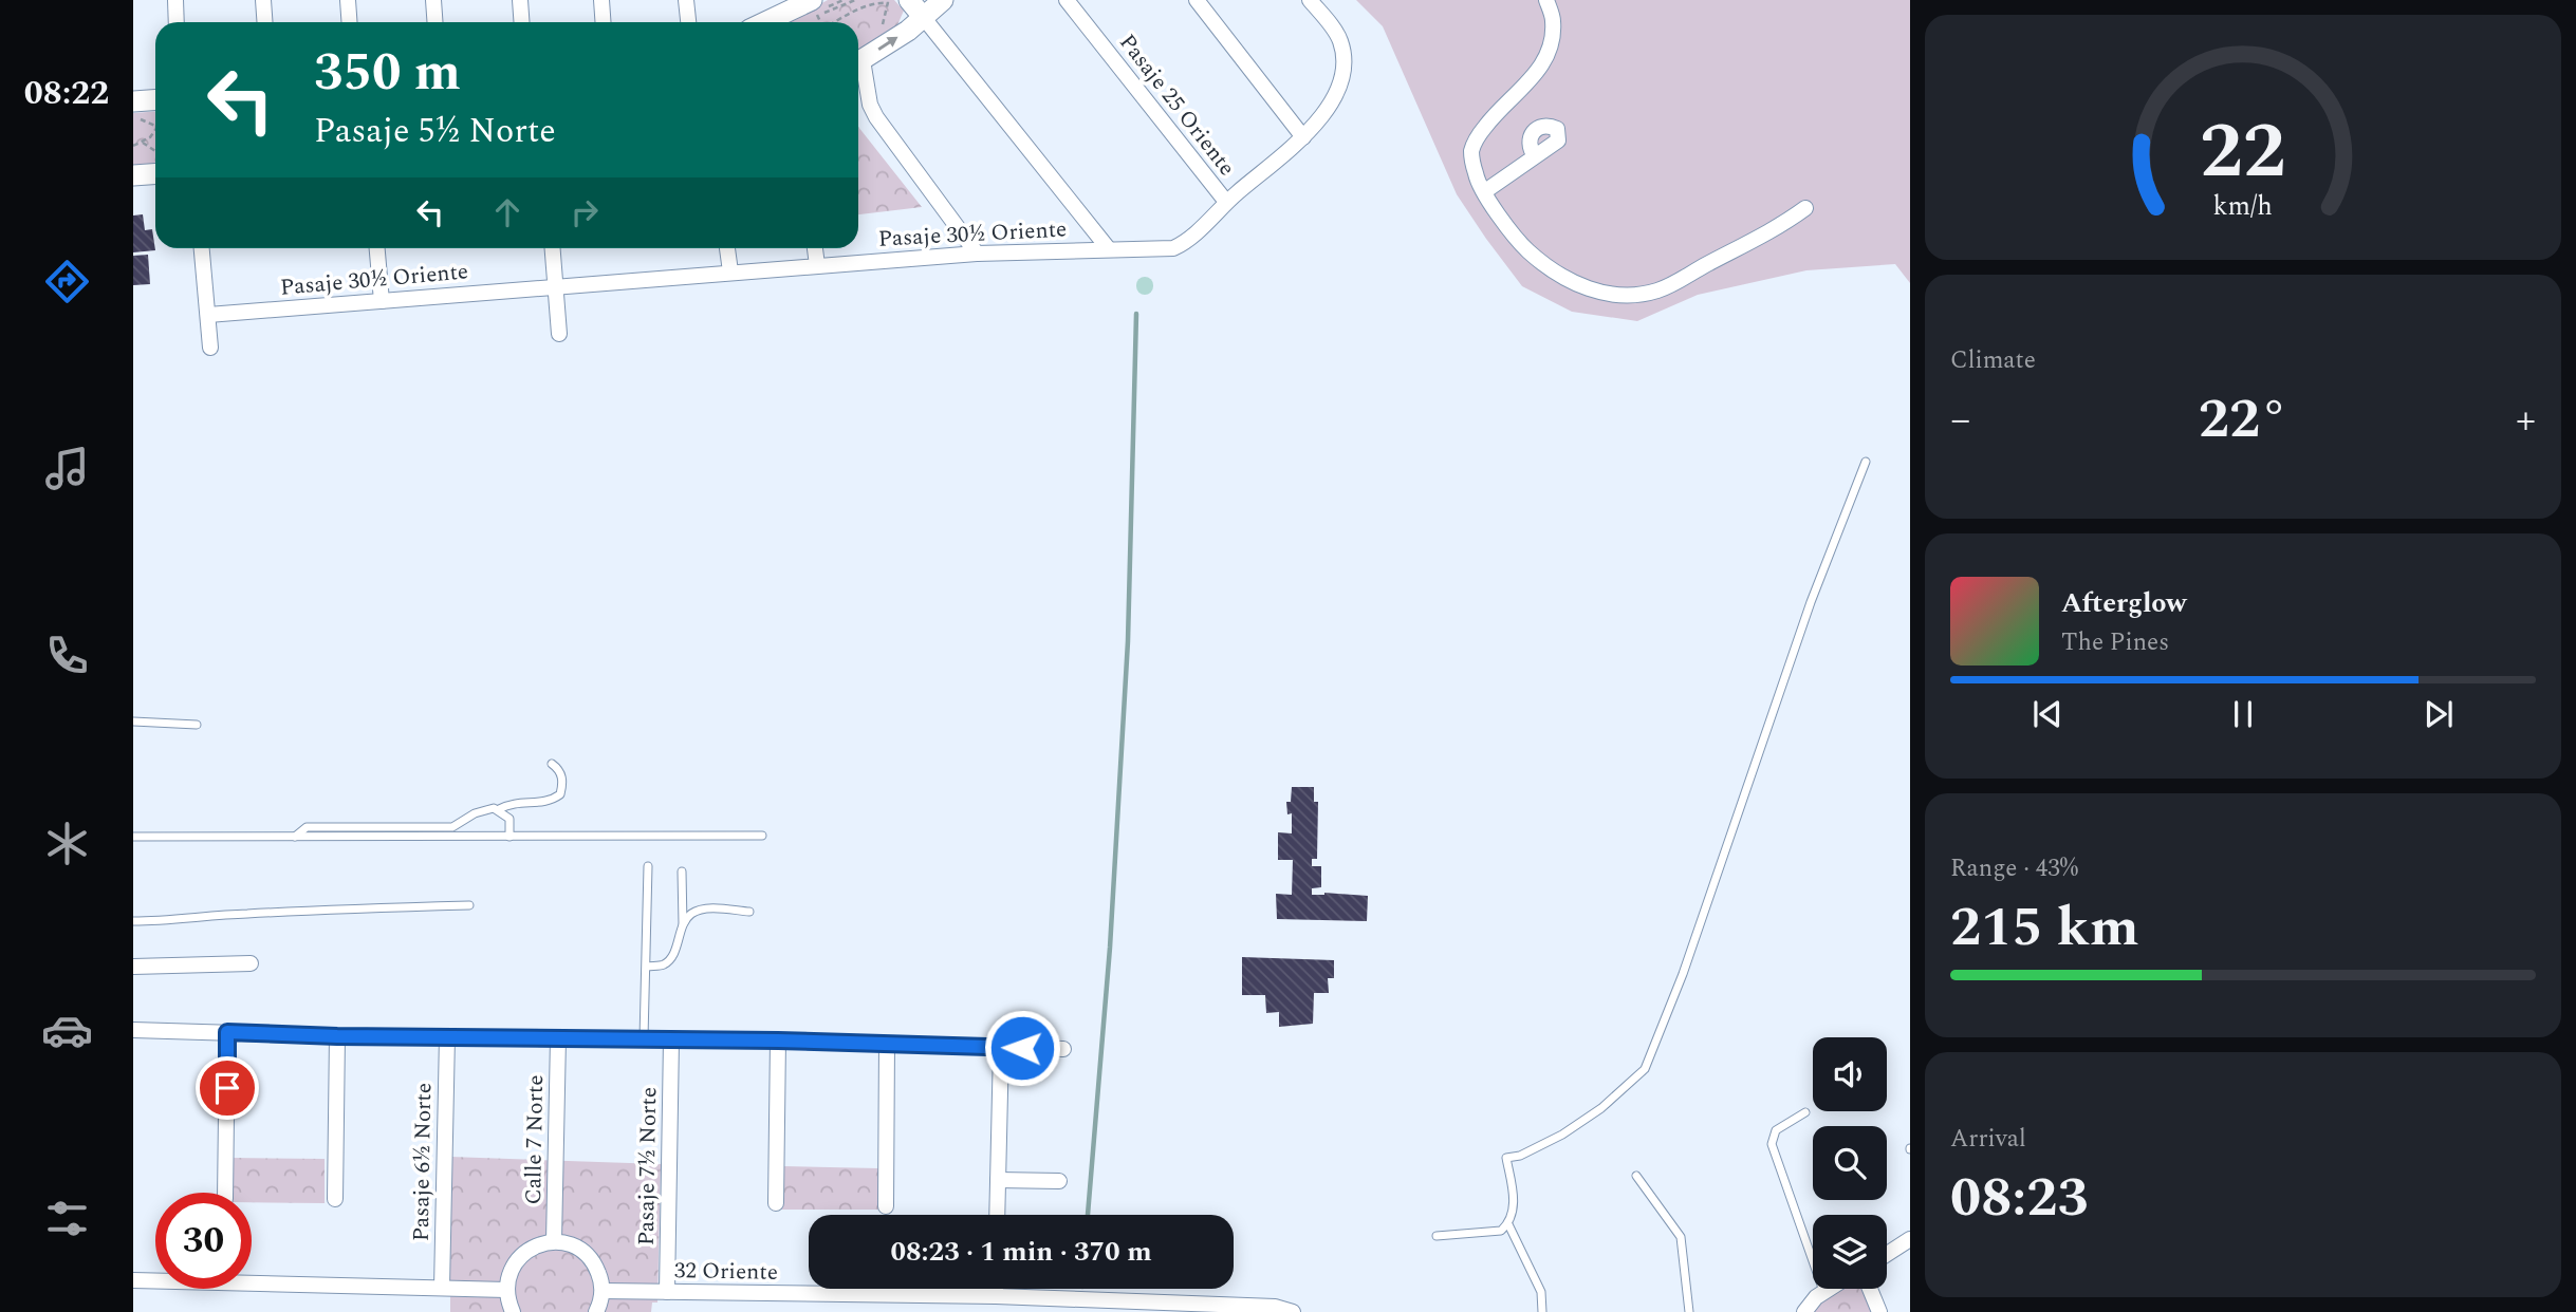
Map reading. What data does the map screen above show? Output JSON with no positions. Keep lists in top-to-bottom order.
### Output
{
  "streets": {
    "street": [
      "Pasaje 25 Oriente",
      "Pasaje 30½ Oriente",
      "Calle 7 Norte",
      "Pasaje 6½ Norte",
      "Pasaje 7½ Norte",
      "32 Oriente"
    ]
  },
  "crossings": [
    ["Pasaje 25 Oriente", "Pasaje 30½ Oriente"],
    ["Pasaje 7½ Norte", "32 Oriente"]
  ],
  "page": {
    "tabs": "08:22",
    "turn": ["350 m", "Pasaje 5½ Norte"],
    "tile": [
      "Climate",
      ["Range · 43%", "215 km"],
      ["Arrival", "08:23"]
    ],
    "heat": ["−", "22°", "+"],
    "song": ["Afterglow", "The Pines"],
    "limit": "30",
    "trip": "08:23 · 1 min · 370 m",
    "gauge": ["22", "km/h"]
  }
}
